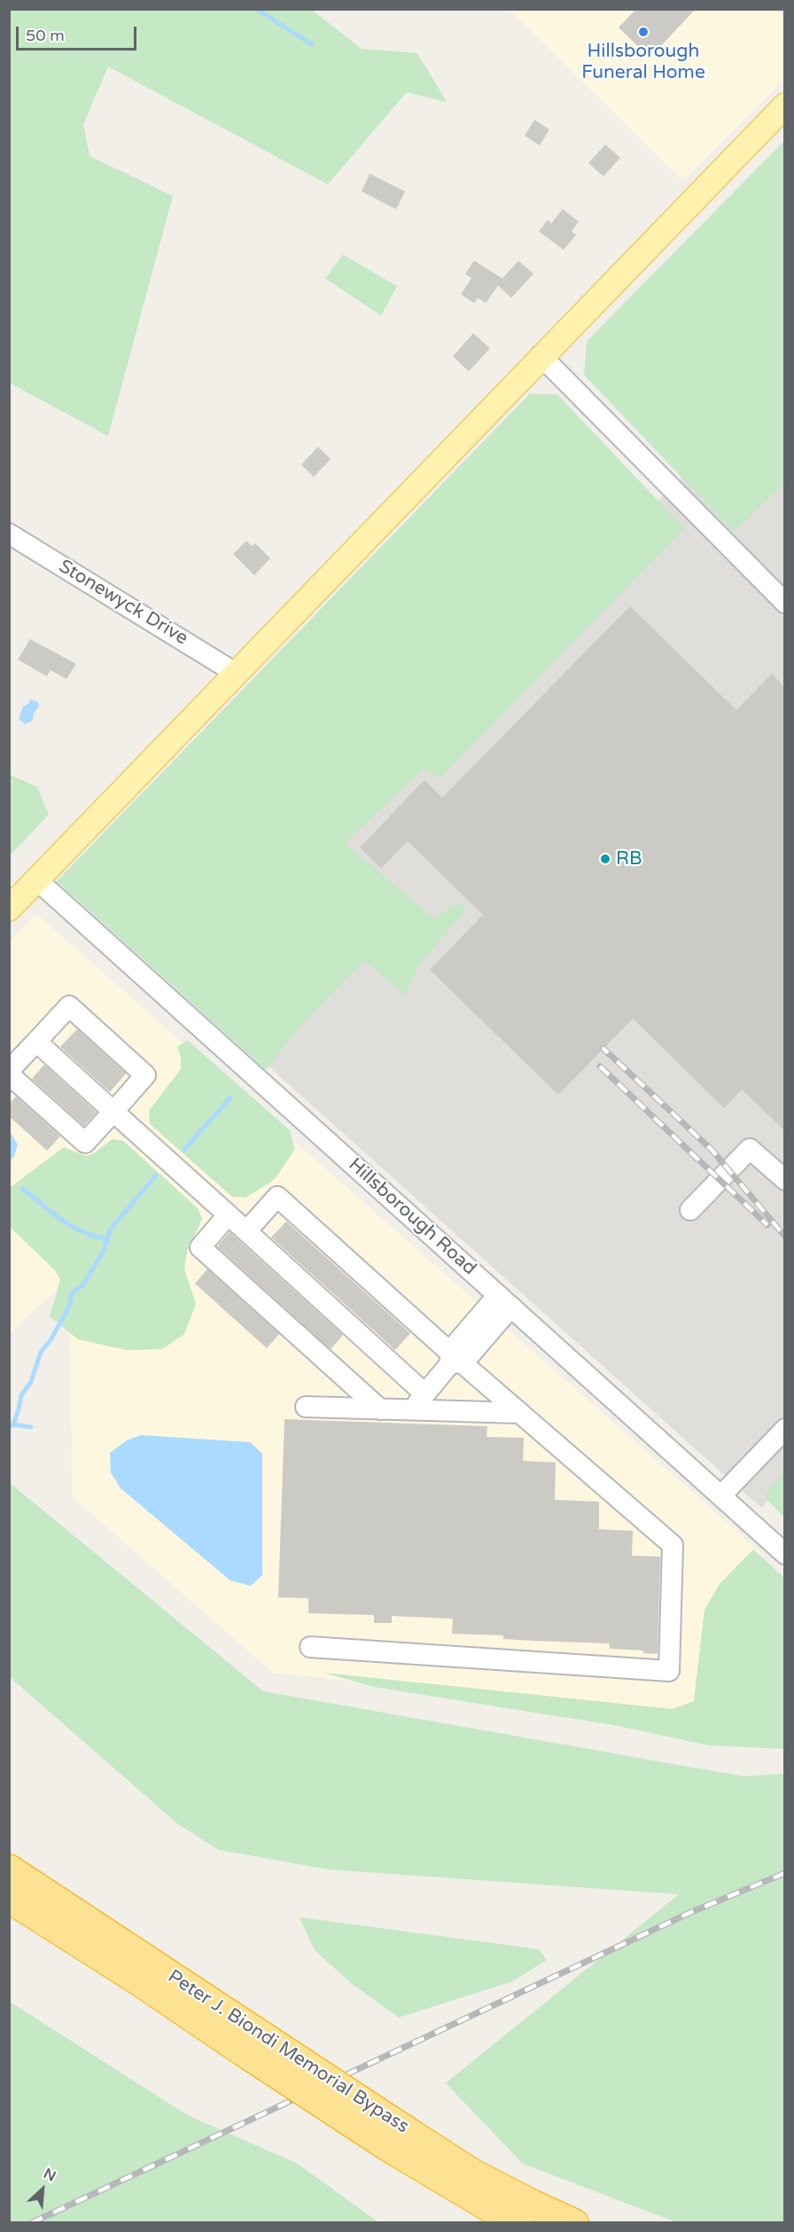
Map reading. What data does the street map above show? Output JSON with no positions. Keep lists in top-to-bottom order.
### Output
{
  "streets": {
    "highway": ["Peter J. Biondi Memorial Bypass"],
    "street": ["Stonewyck Drive", "Hillsborough Road"]
  },
  "places": ["Hillsborough Funeral Home", "RB"],
  "scale_bar": "50 m",
  "north": "top right"
}
